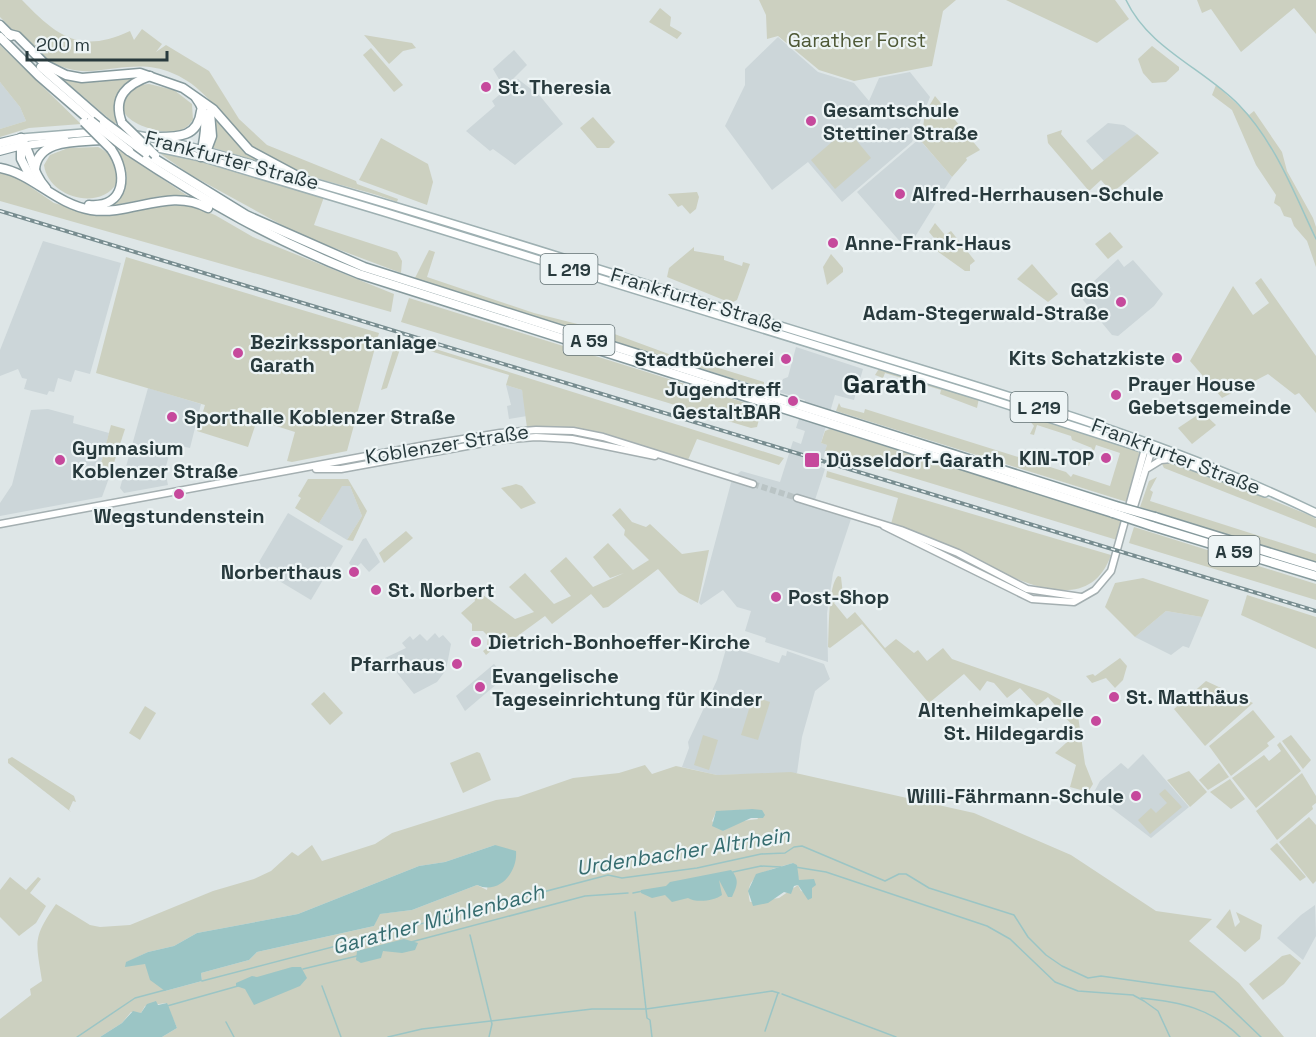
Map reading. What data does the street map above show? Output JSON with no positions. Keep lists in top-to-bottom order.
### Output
{
  "streets": {
    "highway": ["Frankfurter Straße", "A 59"],
    "main road": ["L 219", "Koblenzer Straße"]
  },
  "districts": ["Garath"],
  "water": ["Urdenbacher Altrhein", "Garather Mühlenbach"],
  "parks": ["Garather Forst"],
  "places": {
    "other": [
      "St. Theresia",
      "Gesamtschule Stettiner Straße",
      "Alfred-Herrhausen-Schule",
      "Anne-Frank-Haus",
      "GGS Adam-Stegerwald-Straße",
      "Bezirkssportanlage Garath",
      "Kits Schatzkiste",
      "Stadtbücherei",
      "Prayer House Gebetsgemeinde",
      "Jugendtreff GestaltBAR",
      "Sporthalle Koblenzer Straße",
      "KIN-TOP",
      "Gymnasium Koblenzer Straße",
      "Wegstundenstein",
      "Norberthaus",
      "St. Norbert",
      "Post-Shop",
      "Dietrich-Bonhoeffer-Kirche",
      "Pfarrhaus",
      "Evangelische Tageseinrichtung für Kinder",
      "St. Matthäus",
      "Altenheimkapelle St. Hildegardis",
      "Willi-Fährmann-Schule"
    ],
    "transit": ["Düsseldorf-Garath"]
  },
  "scale_bar": "200 m"
}
